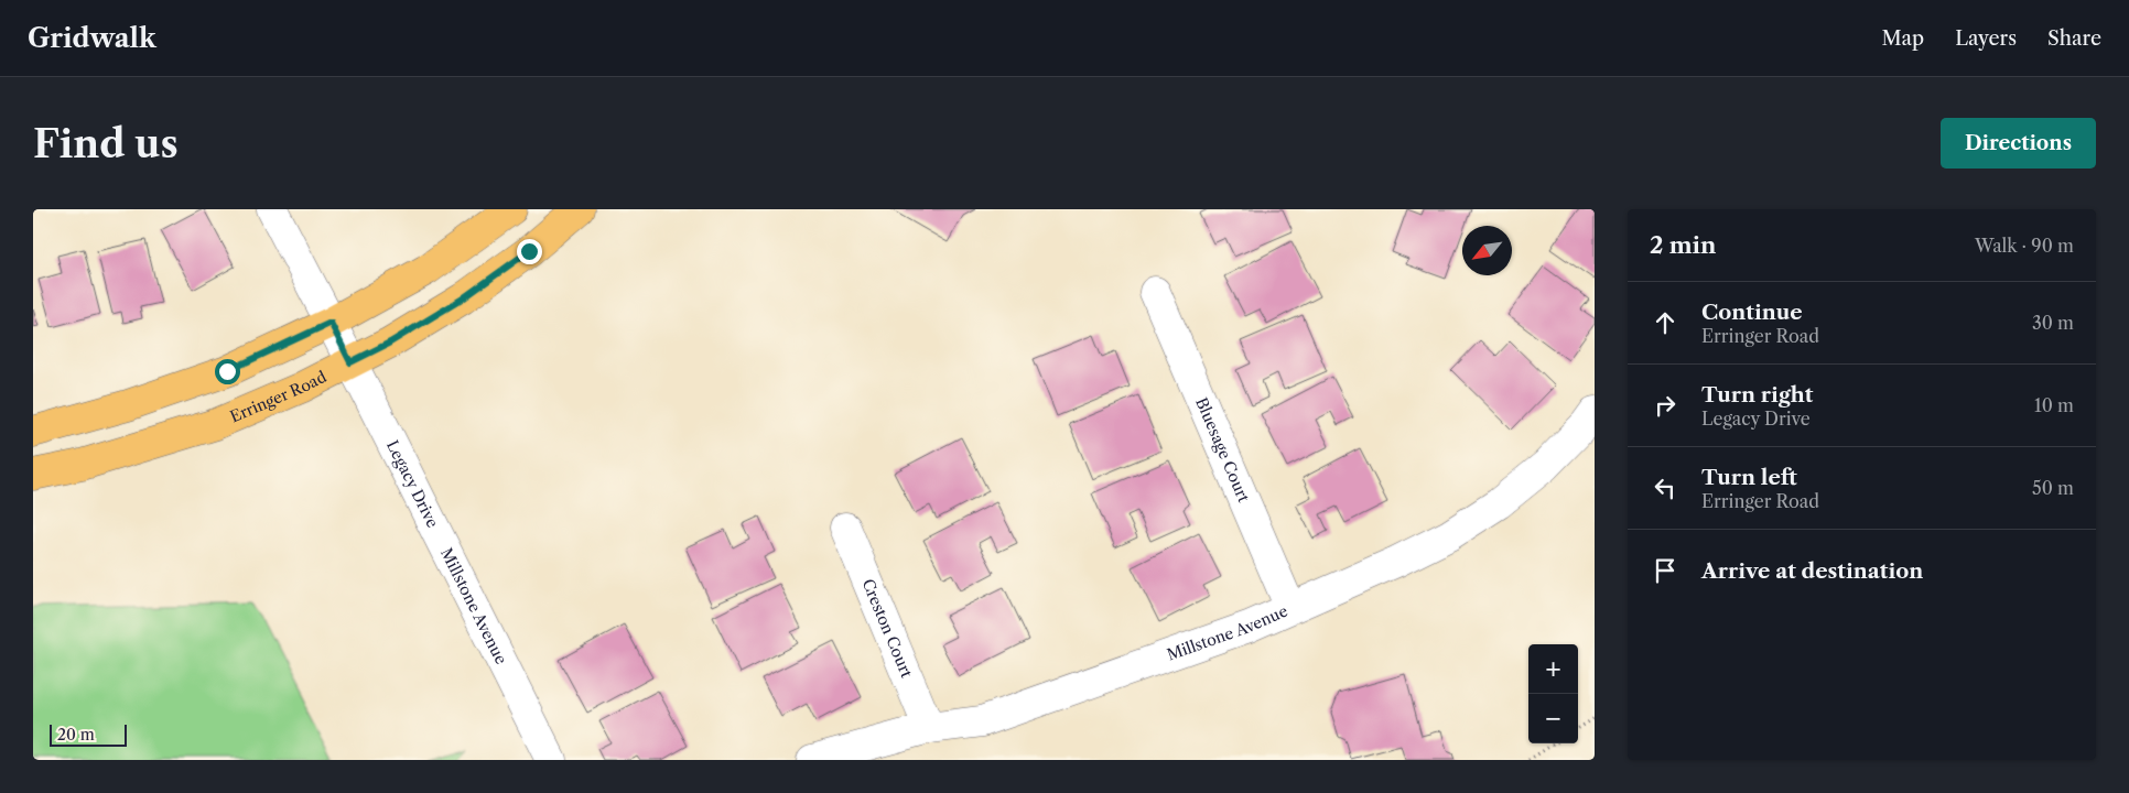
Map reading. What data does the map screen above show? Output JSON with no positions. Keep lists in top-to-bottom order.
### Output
{
  "streets": {
    "main road": ["Erringer Road"],
    "street": ["Bluesage Court", "Millstone Avenue", "Creston Court"]
  },
  "crossings": [
    ["Erringer Road", "Millstone Avenue"],
    ["Bluesage Court", "Millstone Avenue"],
    ["Millstone Avenue", "Creston Court"]
  ],
  "scale_bar": "20 m",
  "north": "bottom left",
  "page": {
    "header": "Gridwalk",
    "nav": ["Map", "Layers", "Share"],
    "buttons": "Directions",
    "title": "Find us",
    "heading": ["2 min", "Walk · 90 m"],
    "list": [
      ["Continue", "Erringer Road", "30 m"],
      ["Turn right", "Legacy Drive", "10 m"],
      ["Turn left", "Erringer Road", "50 m"],
      "Arrive at destination"
    ],
    "map_buttons": ["+", "−"],
    "scale": "20 m"
  }
}
